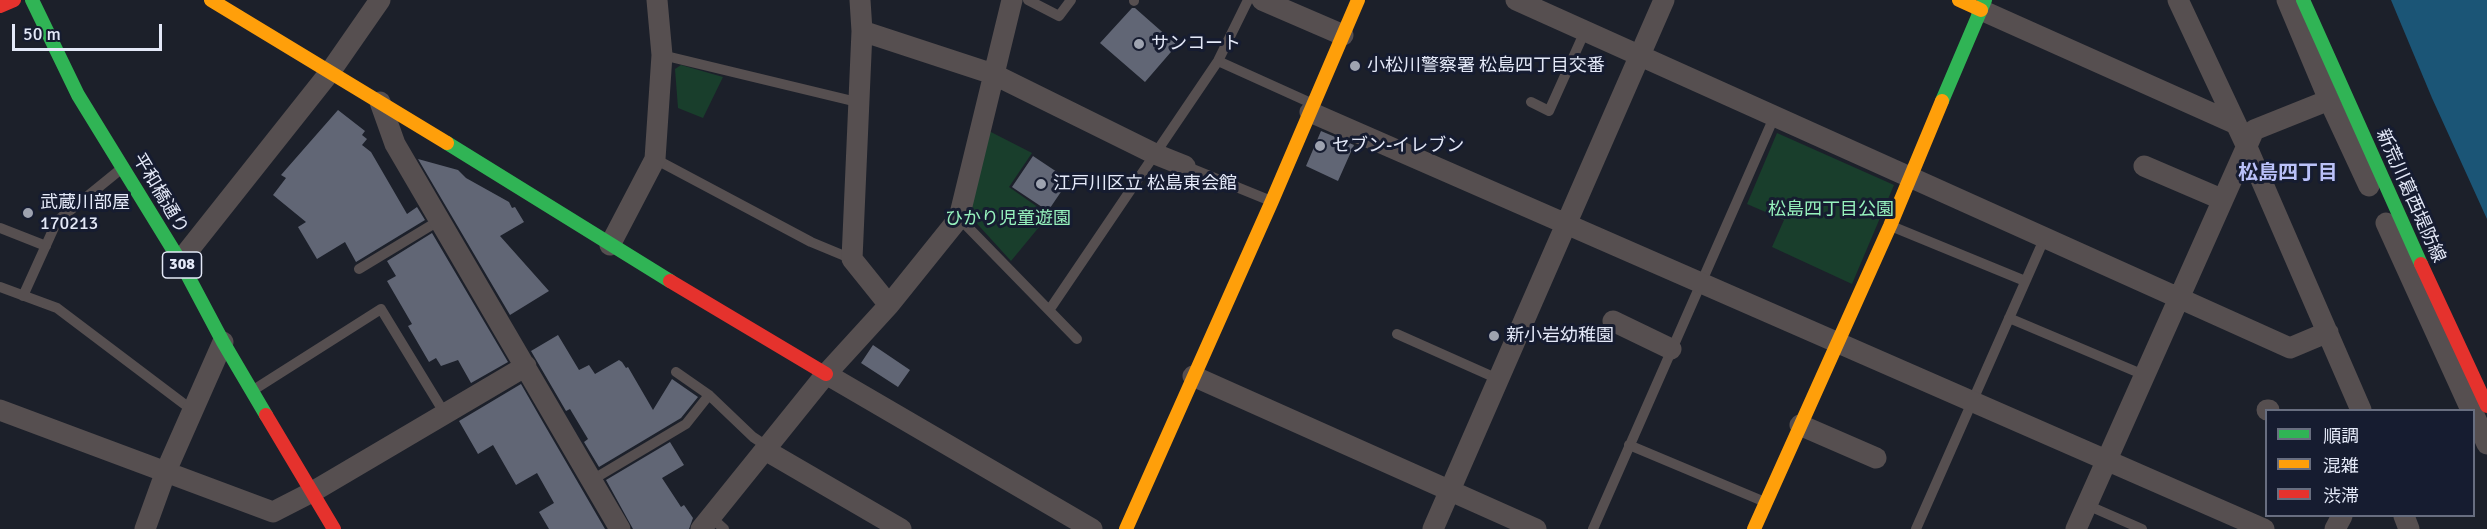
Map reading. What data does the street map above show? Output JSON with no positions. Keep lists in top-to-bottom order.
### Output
{
  "streets": {
    "street": ["平和橋通り", "新荒川葛西堤防線", "308"]
  },
  "districts": ["松島四丁目"],
  "parks": ["松島四丁目公園", "ひかり児童遊園"],
  "places": [
    "サンコート",
    "小松川警察署 松島四丁目交番",
    "セブン-イレブン",
    "江戸川区立 松島東会館",
    "武蔵川部屋 170213",
    "新小岩幼稚園"
  ],
  "legend": ["順調", "混雑", "渋滞"],
  "scale_bar": "50 m"
}
